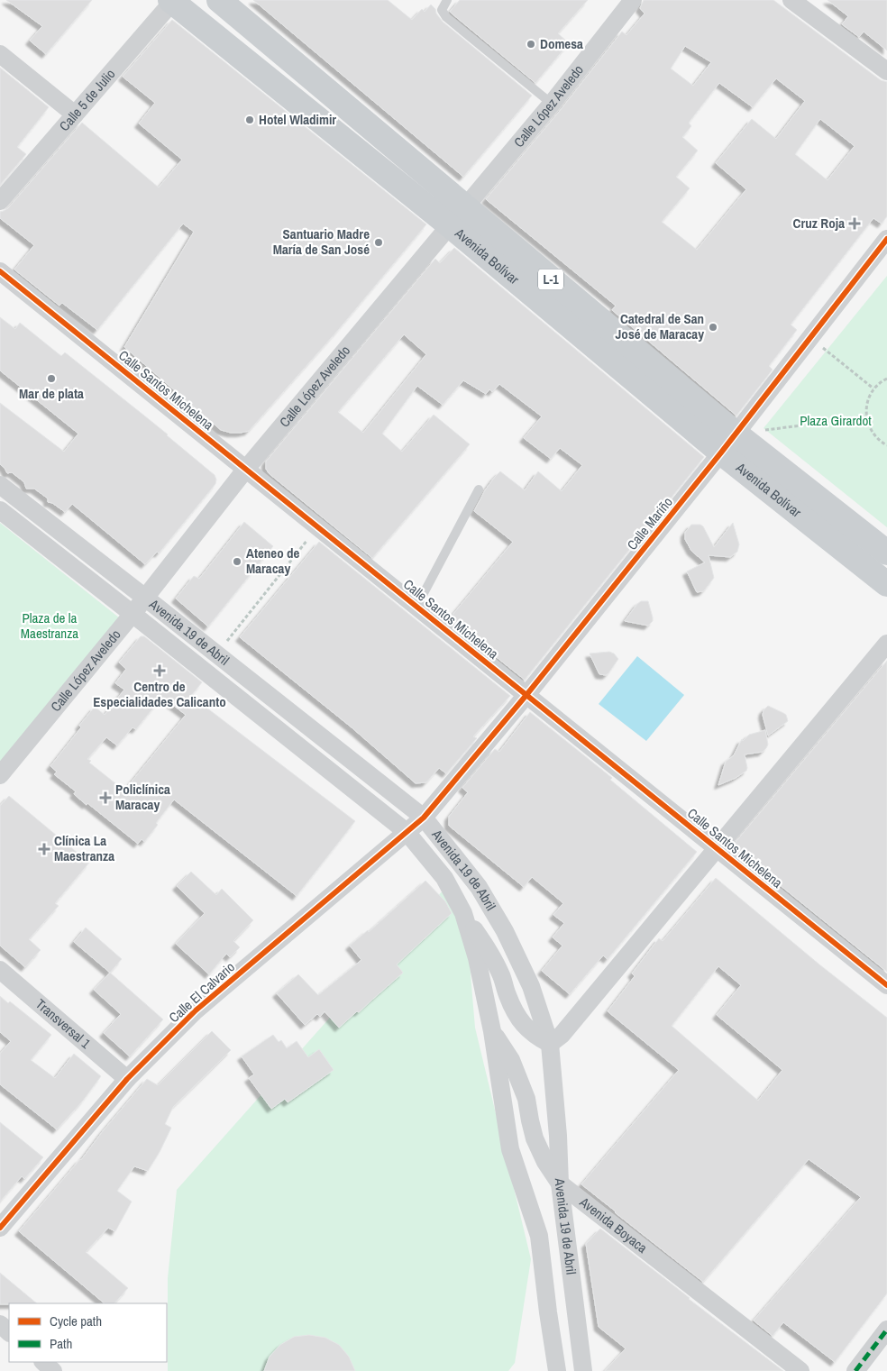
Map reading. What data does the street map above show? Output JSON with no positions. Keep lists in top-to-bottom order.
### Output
{
  "streets": {
    "main road": ["Avenida Bolívar", "L-1"],
    "street": [
      "Calle 5 de Julio",
      "Calle López Aveledo",
      "Calle Santos Michelena",
      "Calle Mariño",
      "Avenida 19 de Abril",
      "Calle El Calvario",
      "Transversal 1",
      "Avenida Boyaca"
    ]
  },
  "crossings": [
    ["Calle 5 de Julio", "Avenida Bolívar"],
    ["Calle López Aveledo", "Avenida Bolívar"],
    ["Calle López Aveledo", "Calle Santos Michelena"],
    ["Calle López Aveledo", "Avenida 19 de Abril"],
    ["Avenida Bolívar", "Calle Mariño"],
    ["Calle Santos Michelena", "Calle Mariño"],
    ["Calle Mariño", "Avenida 19 de Abril"],
    ["Calle Mariño", "Calle El Calvario"],
    ["Avenida 19 de Abril", "Calle El Calvario"],
    ["Avenida 19 de Abril", "Avenida Boyaca"],
    ["Calle El Calvario", "Transversal 1"]
  ],
  "parks": ["Plaza Girardot", "Plaza de la Maestranza"],
  "places": {
    "other": [
      "Domesa",
      "Hotel Wladimir",
      "Santuario Madre María de San José",
      "Catedral de San José de Maracay",
      "Mar de plata",
      "Ateneo de Maracay"
    ],
    "health": [
      "Cruz Roja",
      "Centro de Especialidades Calicanto",
      "Policlínica Maracay",
      "Clínica La Maestranza"
    ]
  },
  "legend": ["Cycle path", "Path"]
}
